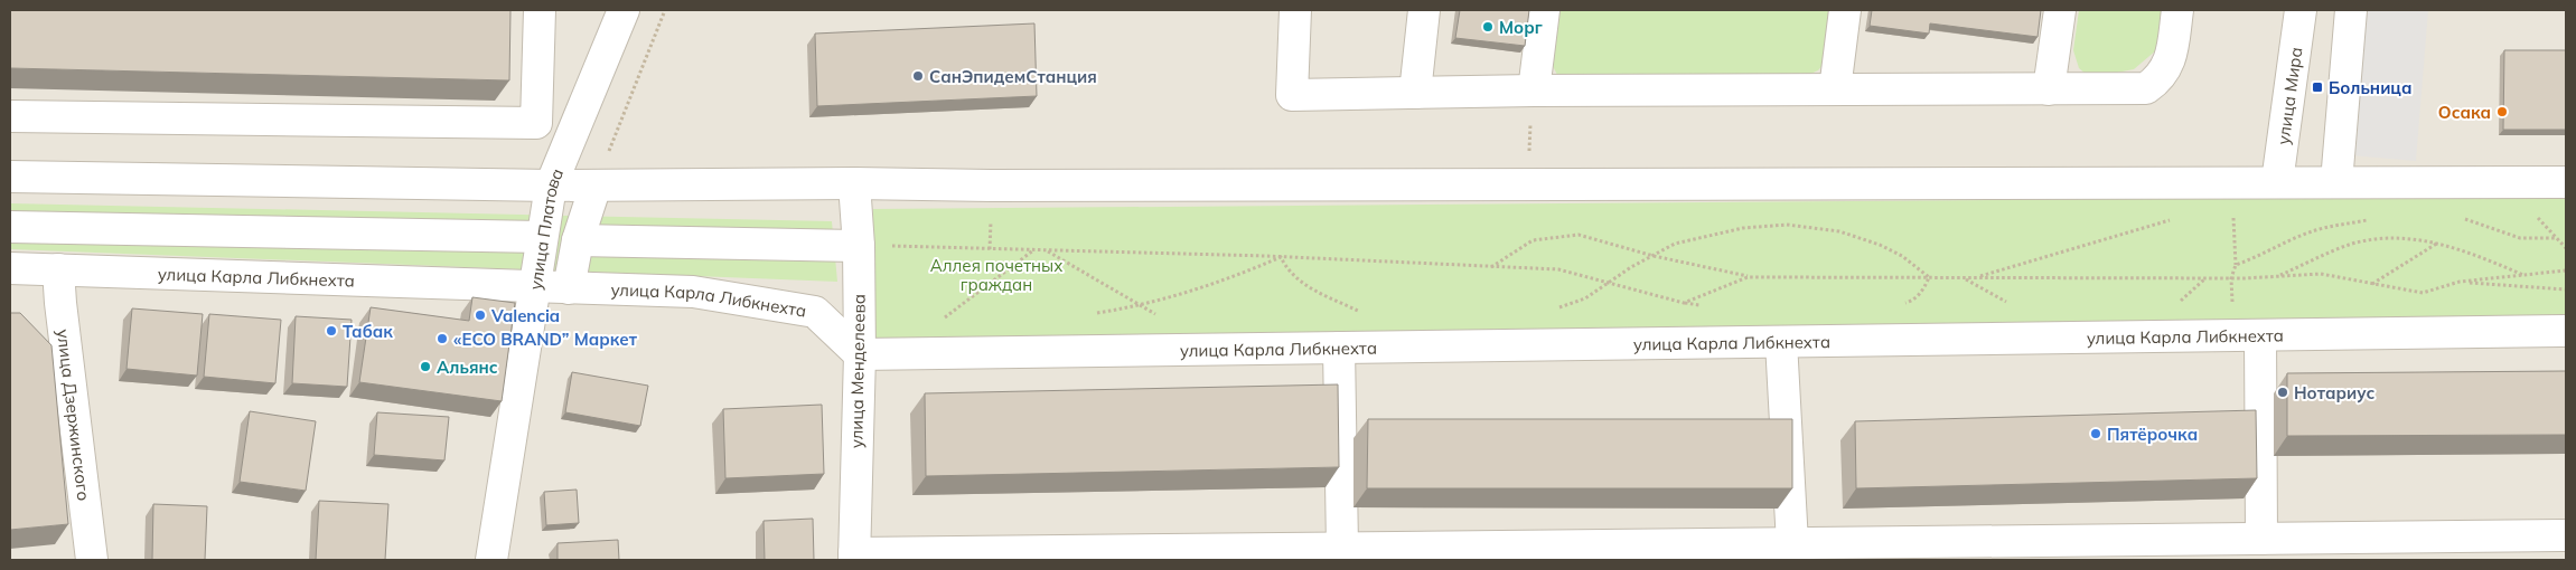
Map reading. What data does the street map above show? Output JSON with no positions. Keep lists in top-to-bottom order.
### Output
{
  "streets": {
    "street": [
      "улица Мира",
      "улица Платова",
      "улица Карла Либкнехта",
      "улица Менделеева",
      "улица Дзержинского"
    ]
  },
  "crossings": [
    ["улица Платова", "улица Карла Либкнехта"],
    ["улица Карла Либкнехта", "улица Менделеева"],
    ["улица Карла Либкнехта", "улица Дзержинского"]
  ],
  "parks": ["Аллея почетных граждан"],
  "places": {
    "other": [
      "Морг",
      "СанЭпидемСтанция",
      "Осака",
      "Valencia",
      "Табак",
      "«ECO BRAND” Маркет",
      "Альянс",
      "Нотариус",
      "Пятёрочка"
    ],
    "transit": ["Больница"]
  }
}
